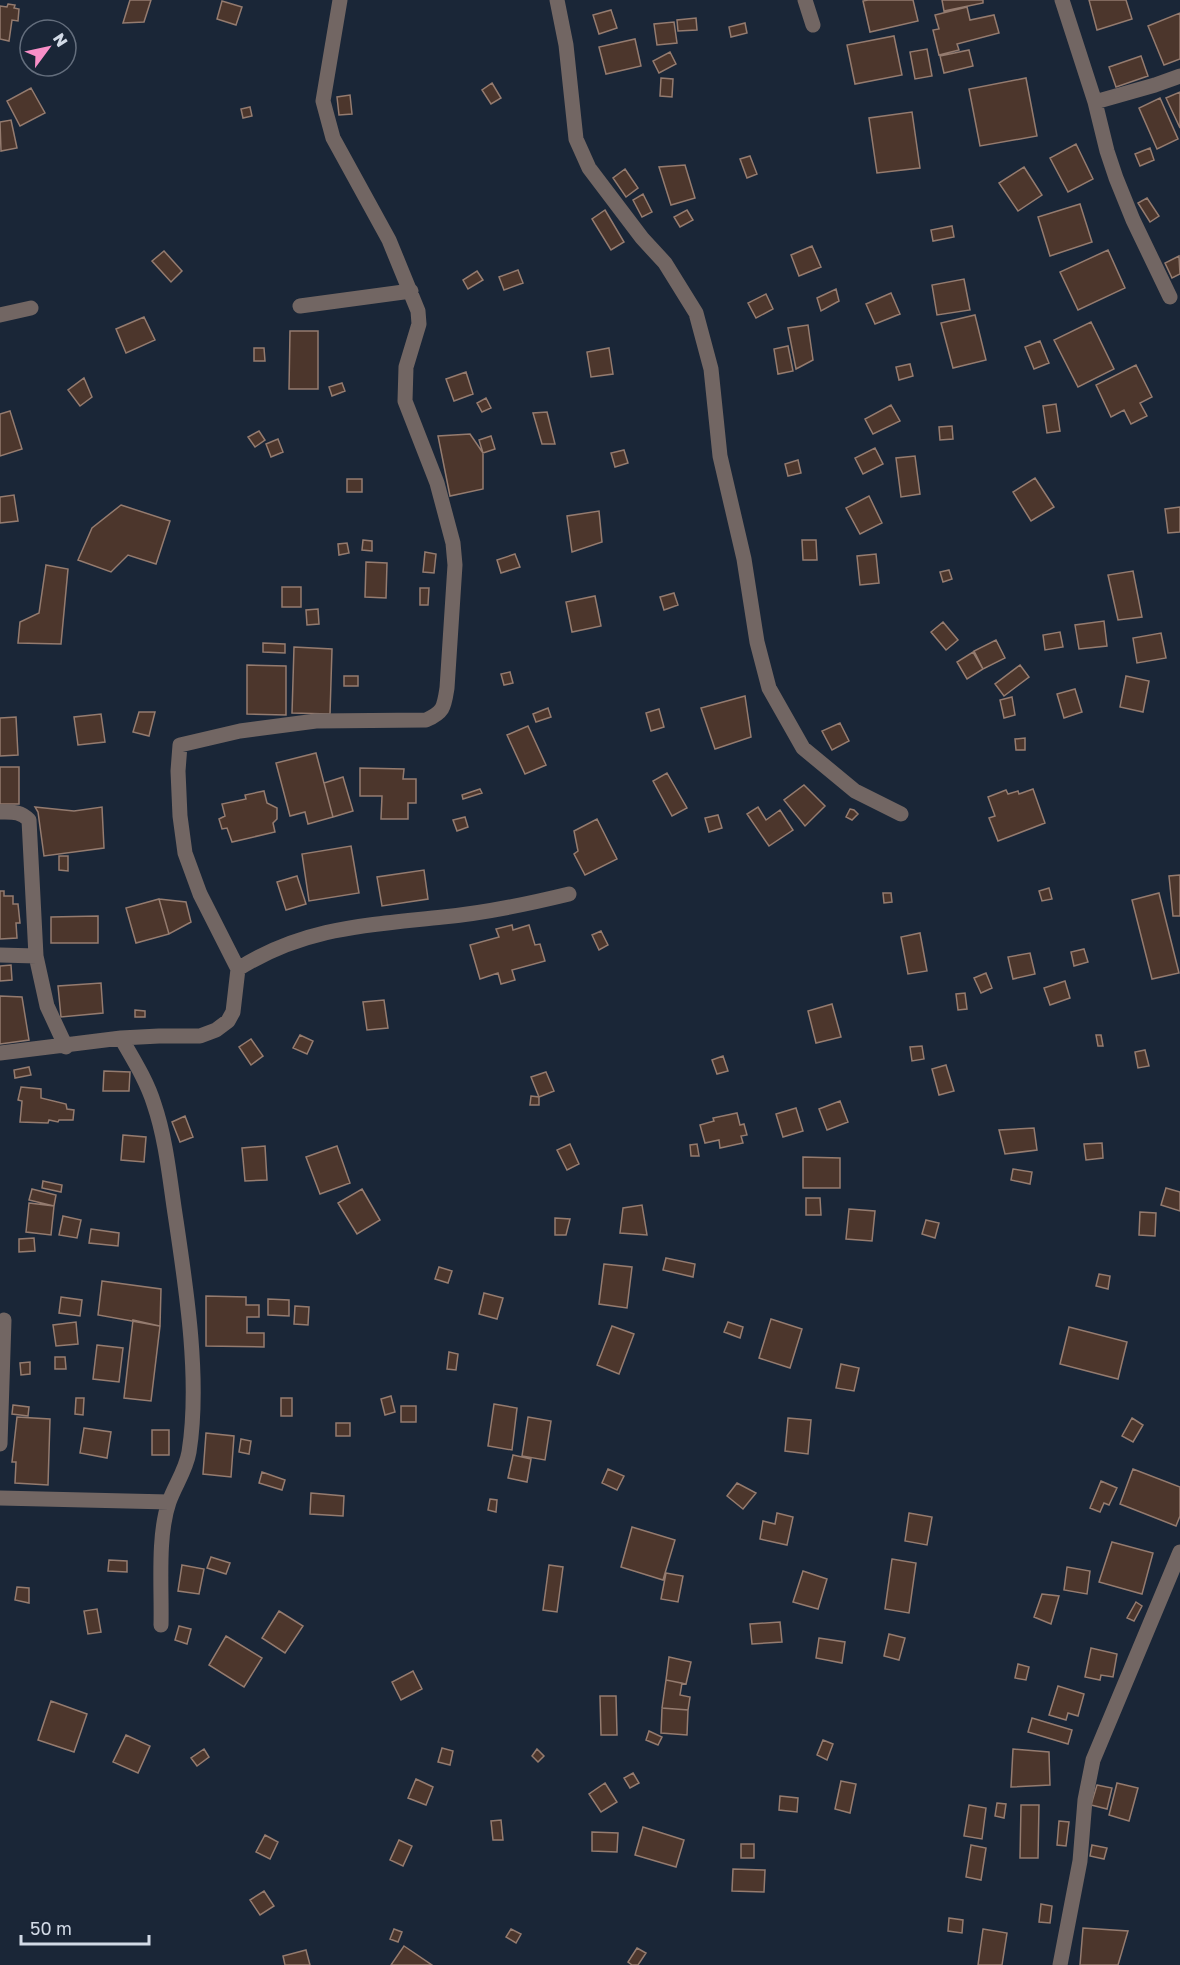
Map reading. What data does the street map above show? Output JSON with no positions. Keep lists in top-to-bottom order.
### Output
{
  "scale_bar": "50 m",
  "north": "top right"
}
